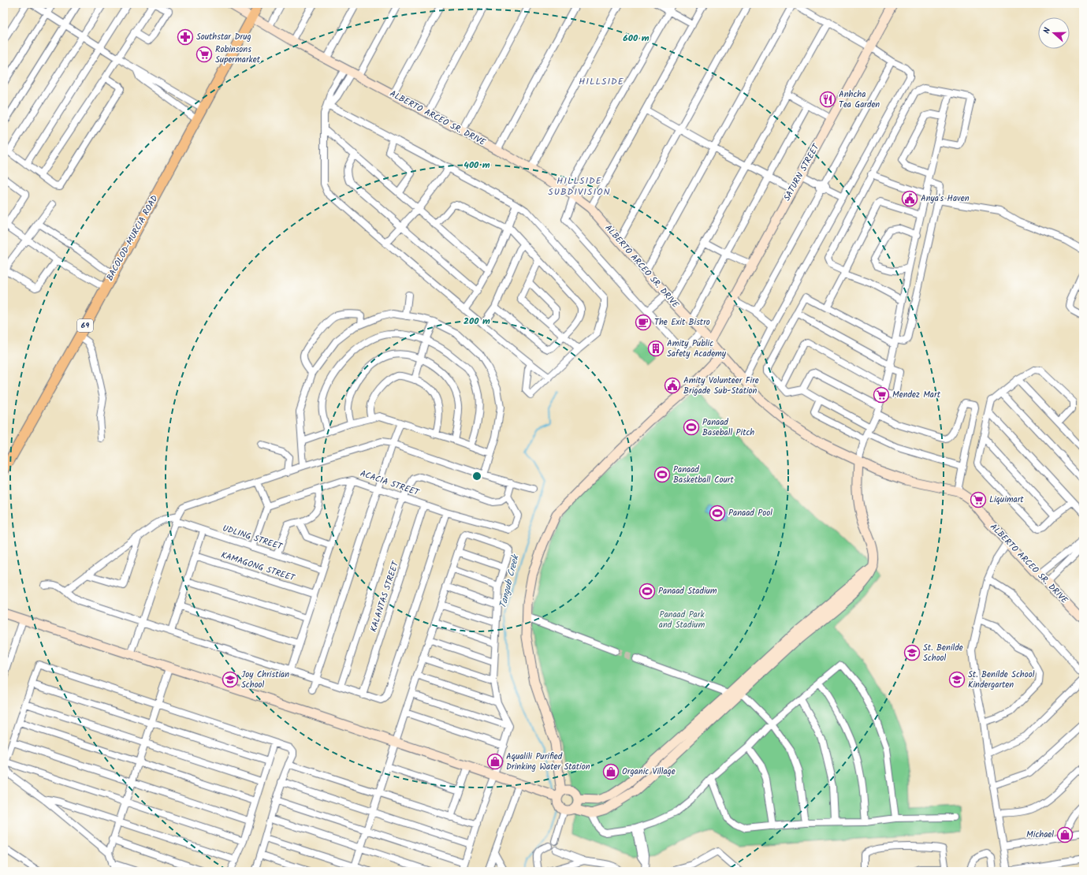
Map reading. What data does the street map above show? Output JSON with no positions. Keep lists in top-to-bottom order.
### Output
{
  "streets": {
    "main road": ["BACOLOD-MURCIA ROAD", "69"],
    "street": [
      "ALBERTO ARCEO SR. DRIVE",
      "SATURN STREET",
      "ACACIA STREET",
      "UDLING STREET",
      "KAMAGONG STREET",
      "KALANTAS STREET"
    ]
  },
  "crossings": [
    ["ALBERTO ARCEO SR. DRIVE", "SATURN STREET"],
    ["ALBERTO ARCEO SR. DRIVE", "BACOLOD-MURCIA ROAD"],
    ["ACACIA STREET", "KALANTAS STREET"]
  ],
  "districts": ["HILLSIDE", "HILLSIDE SUBDIVISION"],
  "water": ["Tangub Creek"],
  "parks": ["Panaad Park and Stadium"],
  "places": {
    "pharmacy": ["Southstar Drug"],
    "supermarket": ["Robinsons Supermarket", "Mendez Mart", "Liquimart"],
    "restaurant": ["Anhcha Tea Garden"],
    "public building": ["Anya's Haven", "Amity Volunteer Fire Brigade Sub-Station"],
    "cafe": ["The Exit Bistro"],
    "building": ["Amity Public Safety Academy"],
    "sports": [
      "Panaad Baseball Pitch",
      "Panaad Basketball Court",
      "Panaad Pool",
      "Panaad Stadium"
    ],
    "school or university": ["St. Benilde School", "Joy Christian School", "St. Benilde School Kindergarten"],
    "shop": ["Aqualili Purified Drinking Water Station", "Organic Village", "Michael"]
  },
  "north": "left",
  "rings": ["600 m", "400 m", "200 m"]
}
